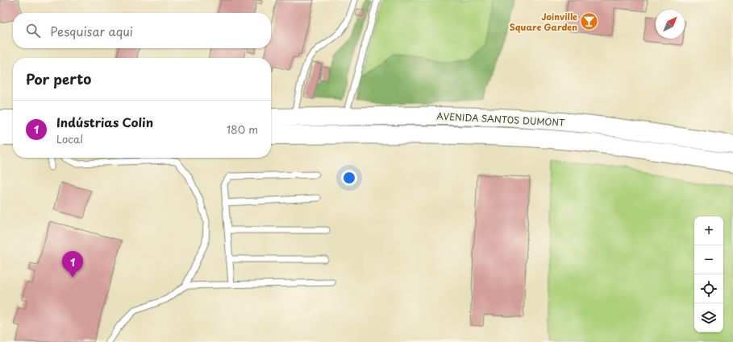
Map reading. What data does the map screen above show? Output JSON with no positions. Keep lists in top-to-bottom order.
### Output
{
  "streets": {
    "main road": ["AVENIDA SANTOS DUMONT"]
  },
  "places": {
    "bar": ["Joinville Square Garden"]
  },
  "north": "top right",
  "page": {
    "search": "Pesquisar aqui",
    "heading": "Por perto",
    "list": [
      {
        "mark": "1",
        "name": "Indústrias Colin",
        "note": "Local",
        "value": "180 m"
      }
    ],
    "map_buttons": ["+", "−"],
    "pins": "1"
  }
}
